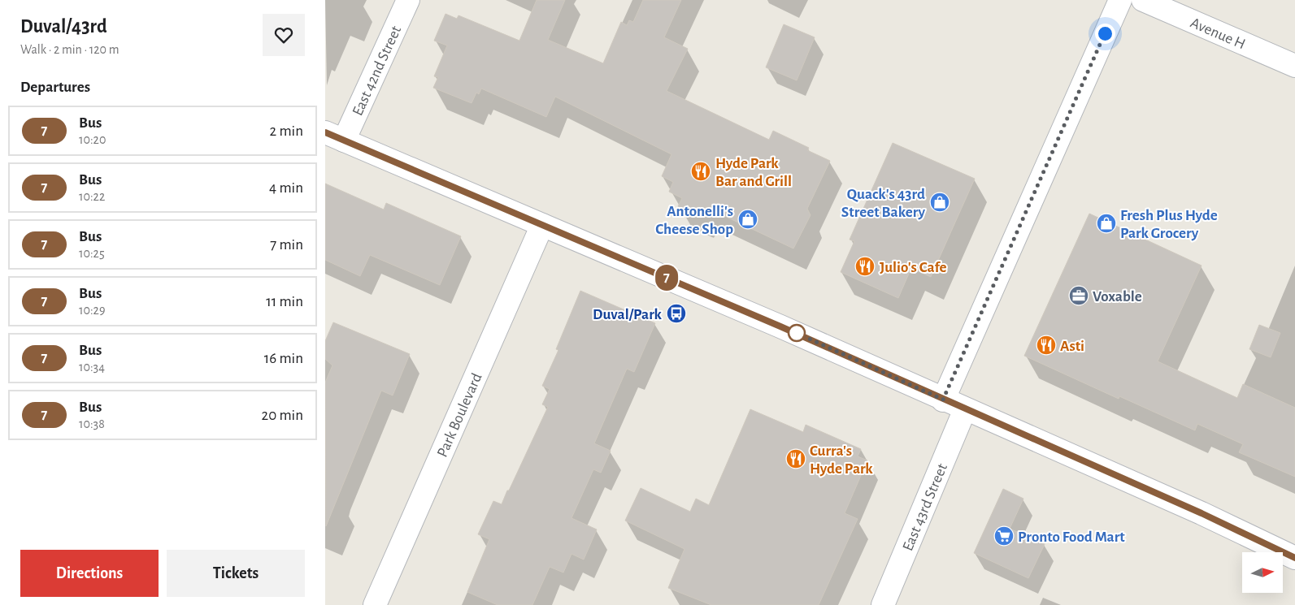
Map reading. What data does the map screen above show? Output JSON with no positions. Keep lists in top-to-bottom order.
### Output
{
  "streets": {
    "street": [
      "Avenue H",
      "East 42nd Street",
      "Park Boulevard",
      "East 43rd Street"
    ]
  },
  "places": {
    "restaurant": [
      "Hyde Park Bar and Grill",
      "Julio's Cafe",
      "Asti",
      "Curra's Hyde Park"
    ],
    "shop": ["Quack's 43rd Street Bakery", "Antonelli's Cheese Shop", "Fresh Plus Hyde Park Grocery"],
    "office": ["Voxable"],
    "bus stop": ["Duval/Park"],
    "supermarket": ["Pronto Food Mart"]
  },
  "lines": ["bus line 7"],
  "north": "right",
  "page": {
    "heading": [
      ["Duval/43rd", "Walk · 2 min · 120 m"],
      "Departures"
    ],
    "on_map": "7",
    "list": [
      {
        "mark": "7",
        "name": "Bus",
        "note": "10:20",
        "value": "2 min"
      },
      {
        "mark": "7",
        "name": "Bus",
        "note": "10:22",
        "value": "4 min"
      },
      {
        "mark": "7",
        "name": "Bus",
        "note": "10:25",
        "value": "7 min"
      },
      {
        "mark": "7",
        "name": "Bus",
        "note": "10:29",
        "value": "11 min"
      },
      {
        "mark": "7",
        "name": "Bus",
        "note": "10:34",
        "value": "16 min"
      },
      {
        "mark": "7",
        "name": "Bus",
        "note": "10:38",
        "value": "20 min"
      }
    ],
    "buttons": ["Directions", "Tickets"]
  }
}
